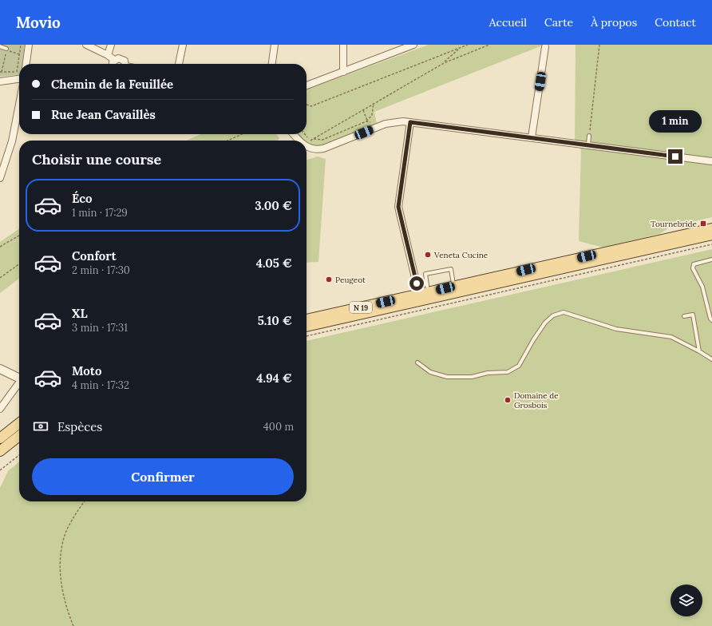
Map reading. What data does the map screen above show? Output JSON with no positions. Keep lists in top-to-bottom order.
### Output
{
  "streets": {
    "main road": ["N 19"]
  },
  "places": {
    "transit": ["Tournebride"],
    "other": ["Veneta Cucine", "Peugeot", "Domaine de Grosbois"]
  },
  "page": {
    "header": "Movio",
    "nav": [
      "Accueil",
      "Carte",
      "À propos",
      "Contact"
    ],
    "banner": ["Chemin de la Feuillée", "Rue Jean Cavaillès"],
    "bubble": "1 min",
    "heading": "Choisir une course",
    "list": [
      {
        "name": "Éco",
        "note": "1 min · 17:29",
        "value": "3.00 €"
      },
      {
        "name": "Confort",
        "note": "2 min · 17:30",
        "value": "4.05 €"
      },
      {
        "name": "XL",
        "note": "3 min · 17:31",
        "value": "5.10 €"
      },
      {
        "name": "Moto",
        "note": "4 min · 17:32",
        "value": "4.94 €"
      }
    ],
    "pay": ["Espèces", "400 m"],
    "buttons": "Confirmer"
  }
}
